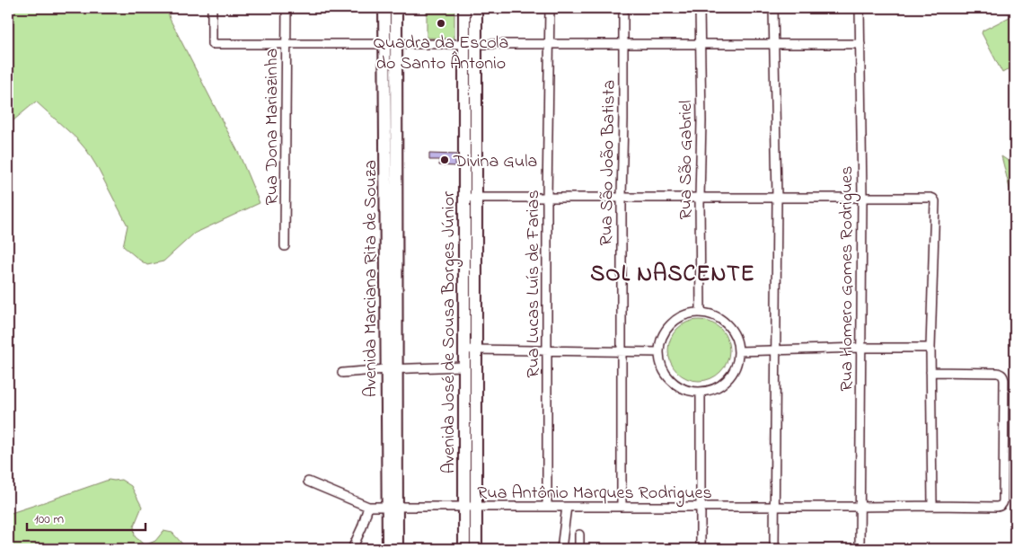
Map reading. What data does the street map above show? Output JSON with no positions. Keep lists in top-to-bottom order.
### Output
{
  "streets": {
    "street": [
      "Rua Dona Mariazinha",
      "Rua São Gabriel",
      "Rua São João Batista",
      "Avenida Marciana Rita de Souza",
      "Rua Homero Gomes Rodrigues",
      "Rua Lucas Luís de Farias",
      "Avenida José de Sousa Borges Júnior",
      "Rua Antônio Marques Rodrigues"
    ]
  },
  "crossings": [
    ["Rua São João Batista", "Rua Antônio Marques Rodrigues"],
    ["Avenida Marciana Rita de Souza", "Rua Antônio Marques Rodrigues"],
    ["Rua Homero Gomes Rodrigues", "Rua Antônio Marques Rodrigues"],
    ["Rua Lucas Luís de Farias", "Rua Antônio Marques Rodrigues"],
    ["Avenida José de Sousa Borges Júnior", "Rua Antônio Marques Rodrigues"]
  ],
  "districts": ["SOL NASCENTE"],
  "places": ["Quadra da Escola do Santo Ântonio", "Divina Gula"],
  "scale_bar": "100 m"
}
